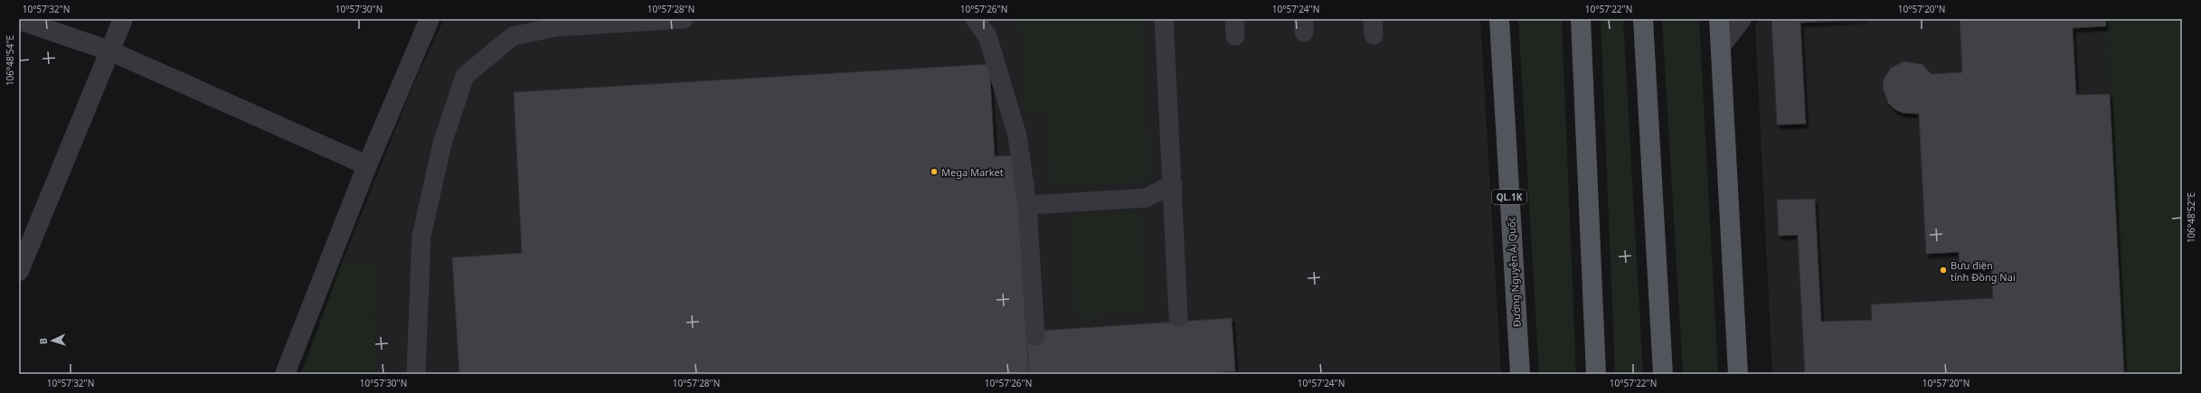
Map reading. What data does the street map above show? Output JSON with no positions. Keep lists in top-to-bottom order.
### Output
{
  "streets": {
    "main road": ["QL.1K", "Đường Nguyễn Ái Quốc"]
  },
  "places": ["Mega Market", "Bưu điện tỉnh Đồng Nai"],
  "north": "left",
  "coordinates": [
    "10°57'32\"N",
    "10°57'30\"N",
    "10°57'28\"N",
    "10°57'26\"N",
    "10°57'24\"N",
    "10°57'22\"N",
    "10°57'20\"N",
    "106°48'54\"E",
    "106°48'52\"E"
  ]
}
